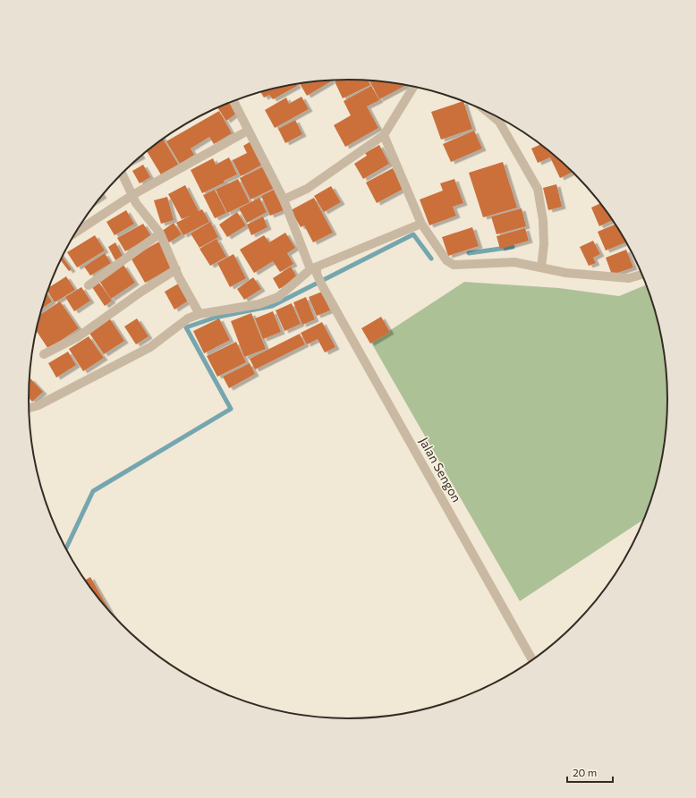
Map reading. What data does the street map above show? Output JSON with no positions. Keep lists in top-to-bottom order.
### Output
{
  "streets": {
    "street": ["Jalan Sengon"]
  },
  "scale_bar": "20 m"
}
